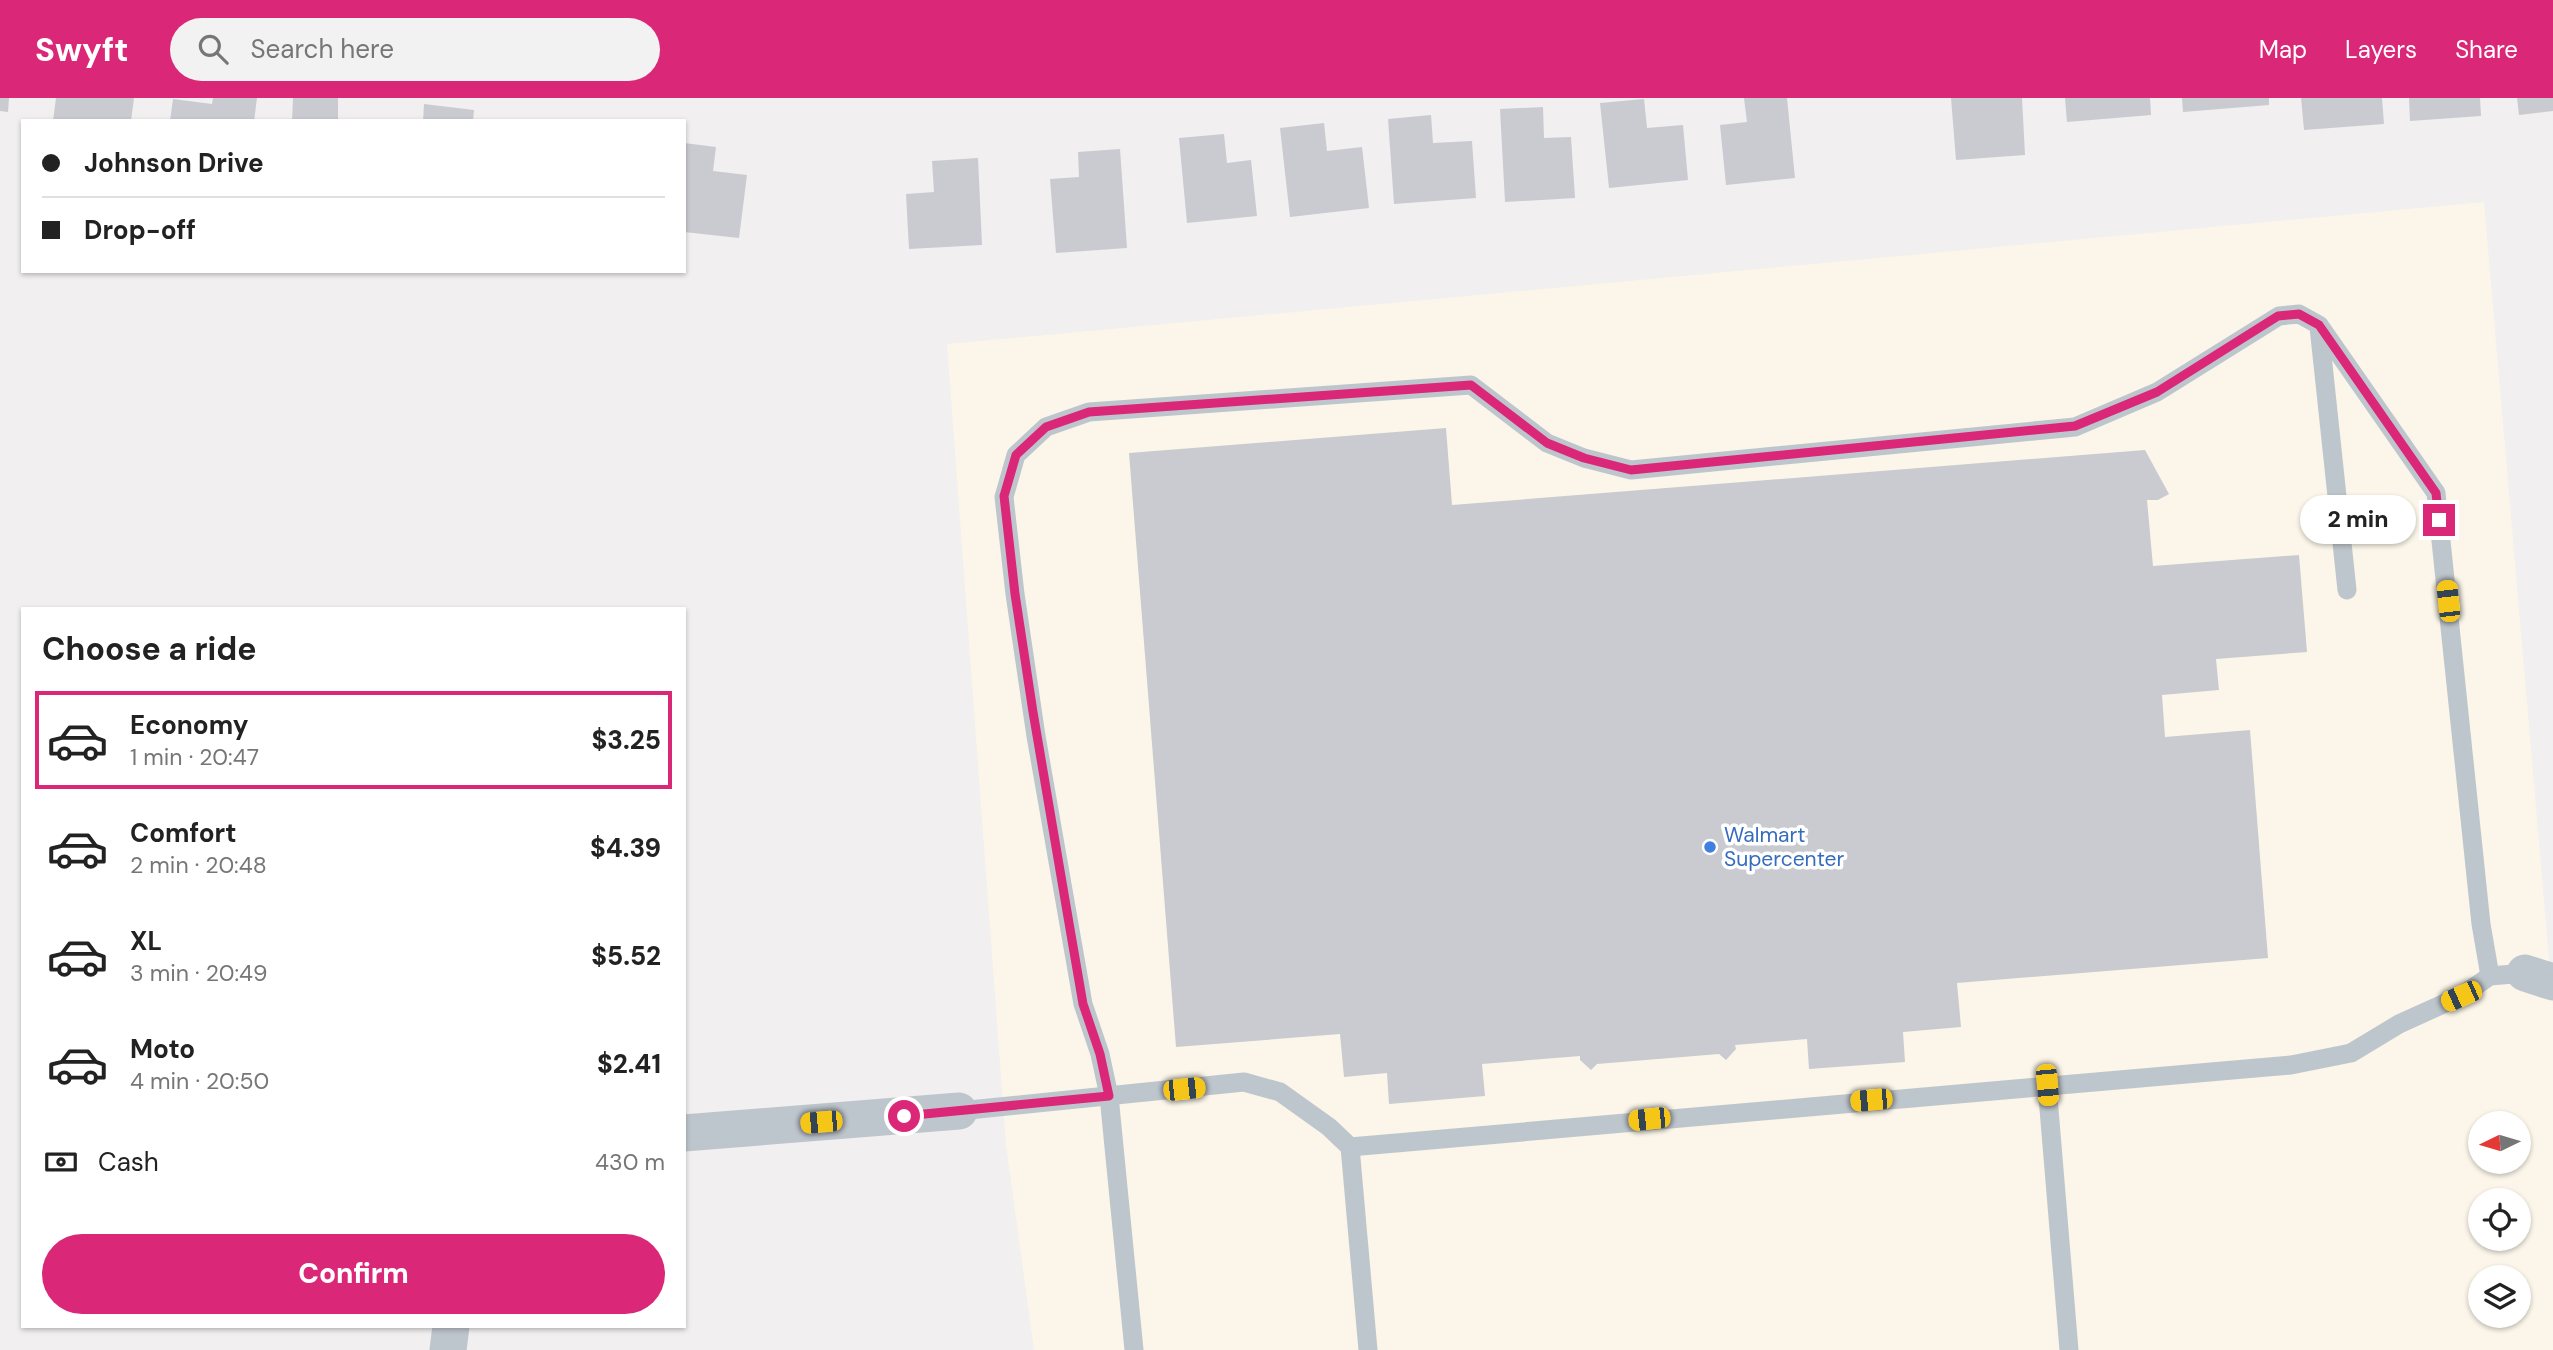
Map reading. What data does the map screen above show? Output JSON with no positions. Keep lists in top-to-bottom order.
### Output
{
  "places": ["Walmart Supercenter"],
  "north": "left",
  "page": {
    "header": "Swyft",
    "search": "Search here",
    "nav": ["Map", "Layers", "Share"],
    "banner": ["Johnson Drive", "Drop-off"],
    "bubble": "2 min",
    "heading": "Choose a ride",
    "list": [
      {
        "name": "Economy",
        "note": "1 min · 20:47",
        "value": "$3.25"
      },
      {
        "name": "Comfort",
        "note": "2 min · 20:48",
        "value": "$4.39"
      },
      {
        "name": "XL",
        "note": "3 min · 20:49",
        "value": "$5.52"
      },
      {
        "name": "Moto",
        "note": "4 min · 20:50",
        "value": "$2.41"
      }
    ],
    "pay": ["Cash", "430 m"],
    "buttons": "Confirm"
  }
}
